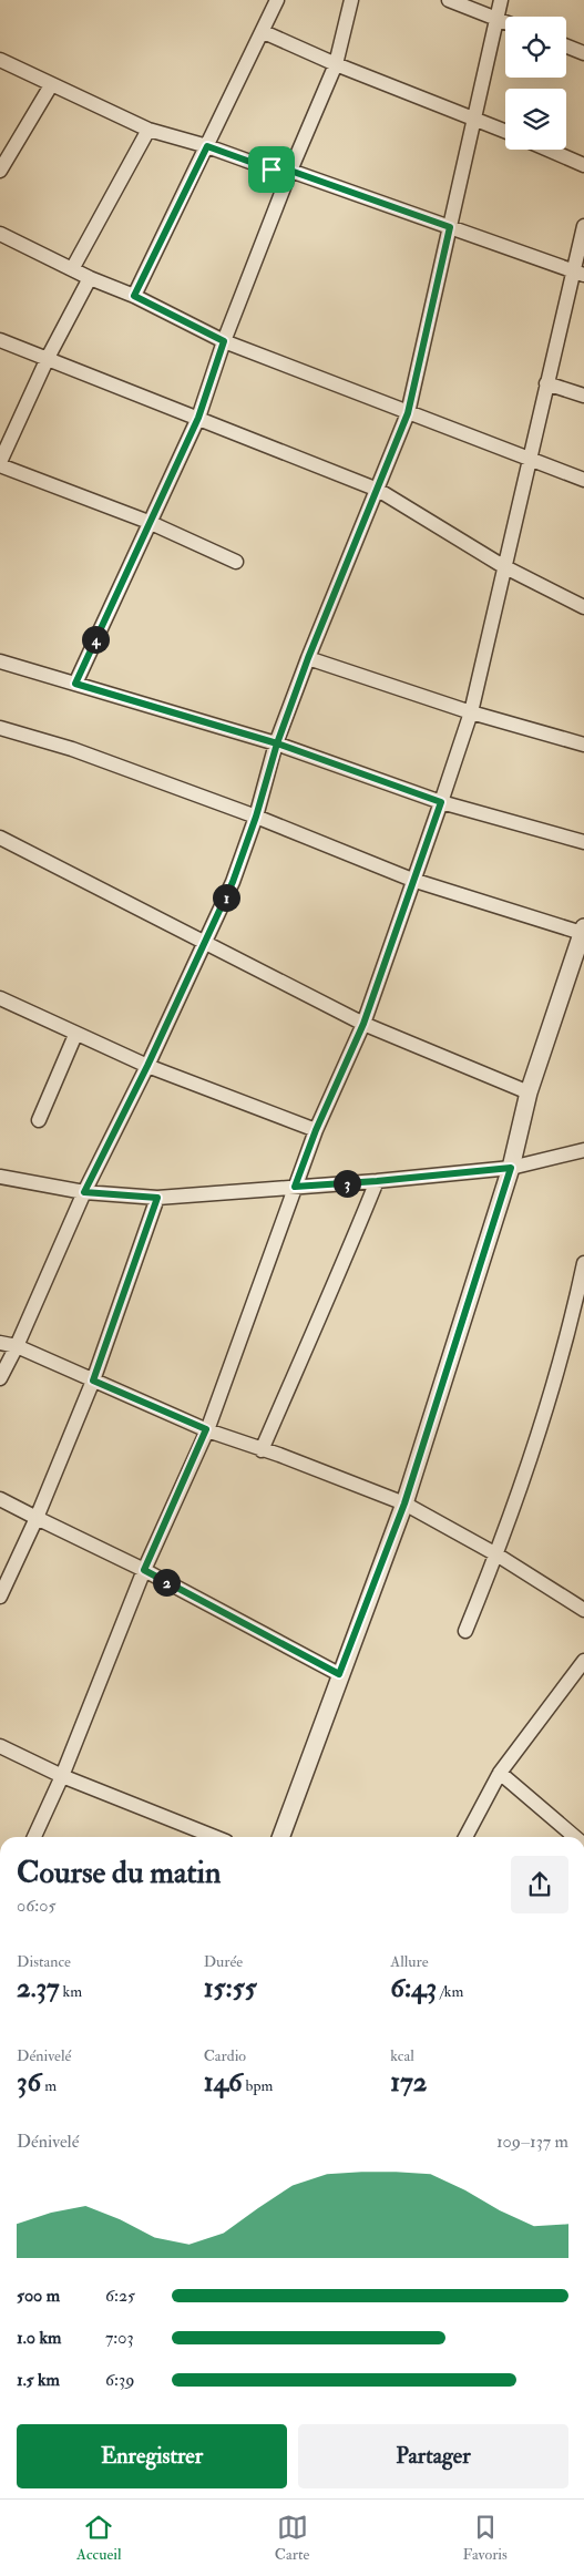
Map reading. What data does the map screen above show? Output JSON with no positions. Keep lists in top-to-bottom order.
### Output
{
  "page": {
    "pins": [
      "4",
      "1",
      "3",
      "2"
    ],
    "heading": ["Course du matin", "06:05"],
    "stats": [
      ["Distance", "2.37 km"],
      ["Durée", "15:55"],
      ["Allure", "6:43 /km"],
      ["Dénivelé", "36 m"],
      ["Cardio", "146 bpm"],
      ["kcal", "172"]
    ],
    "chart": ["Dénivelé", "109–137 m"],
    "list": [
      {
        "name": "500 m",
        "note": "6:25"
      },
      {
        "name": "1.0 km",
        "note": "7:03"
      },
      {
        "name": "1.5 km",
        "note": "6:39"
      }
    ],
    "buttons": ["Enregistrer", "Partager"],
    "tabs": ["Accueil", "Carte", "Favoris"]
  }
}
